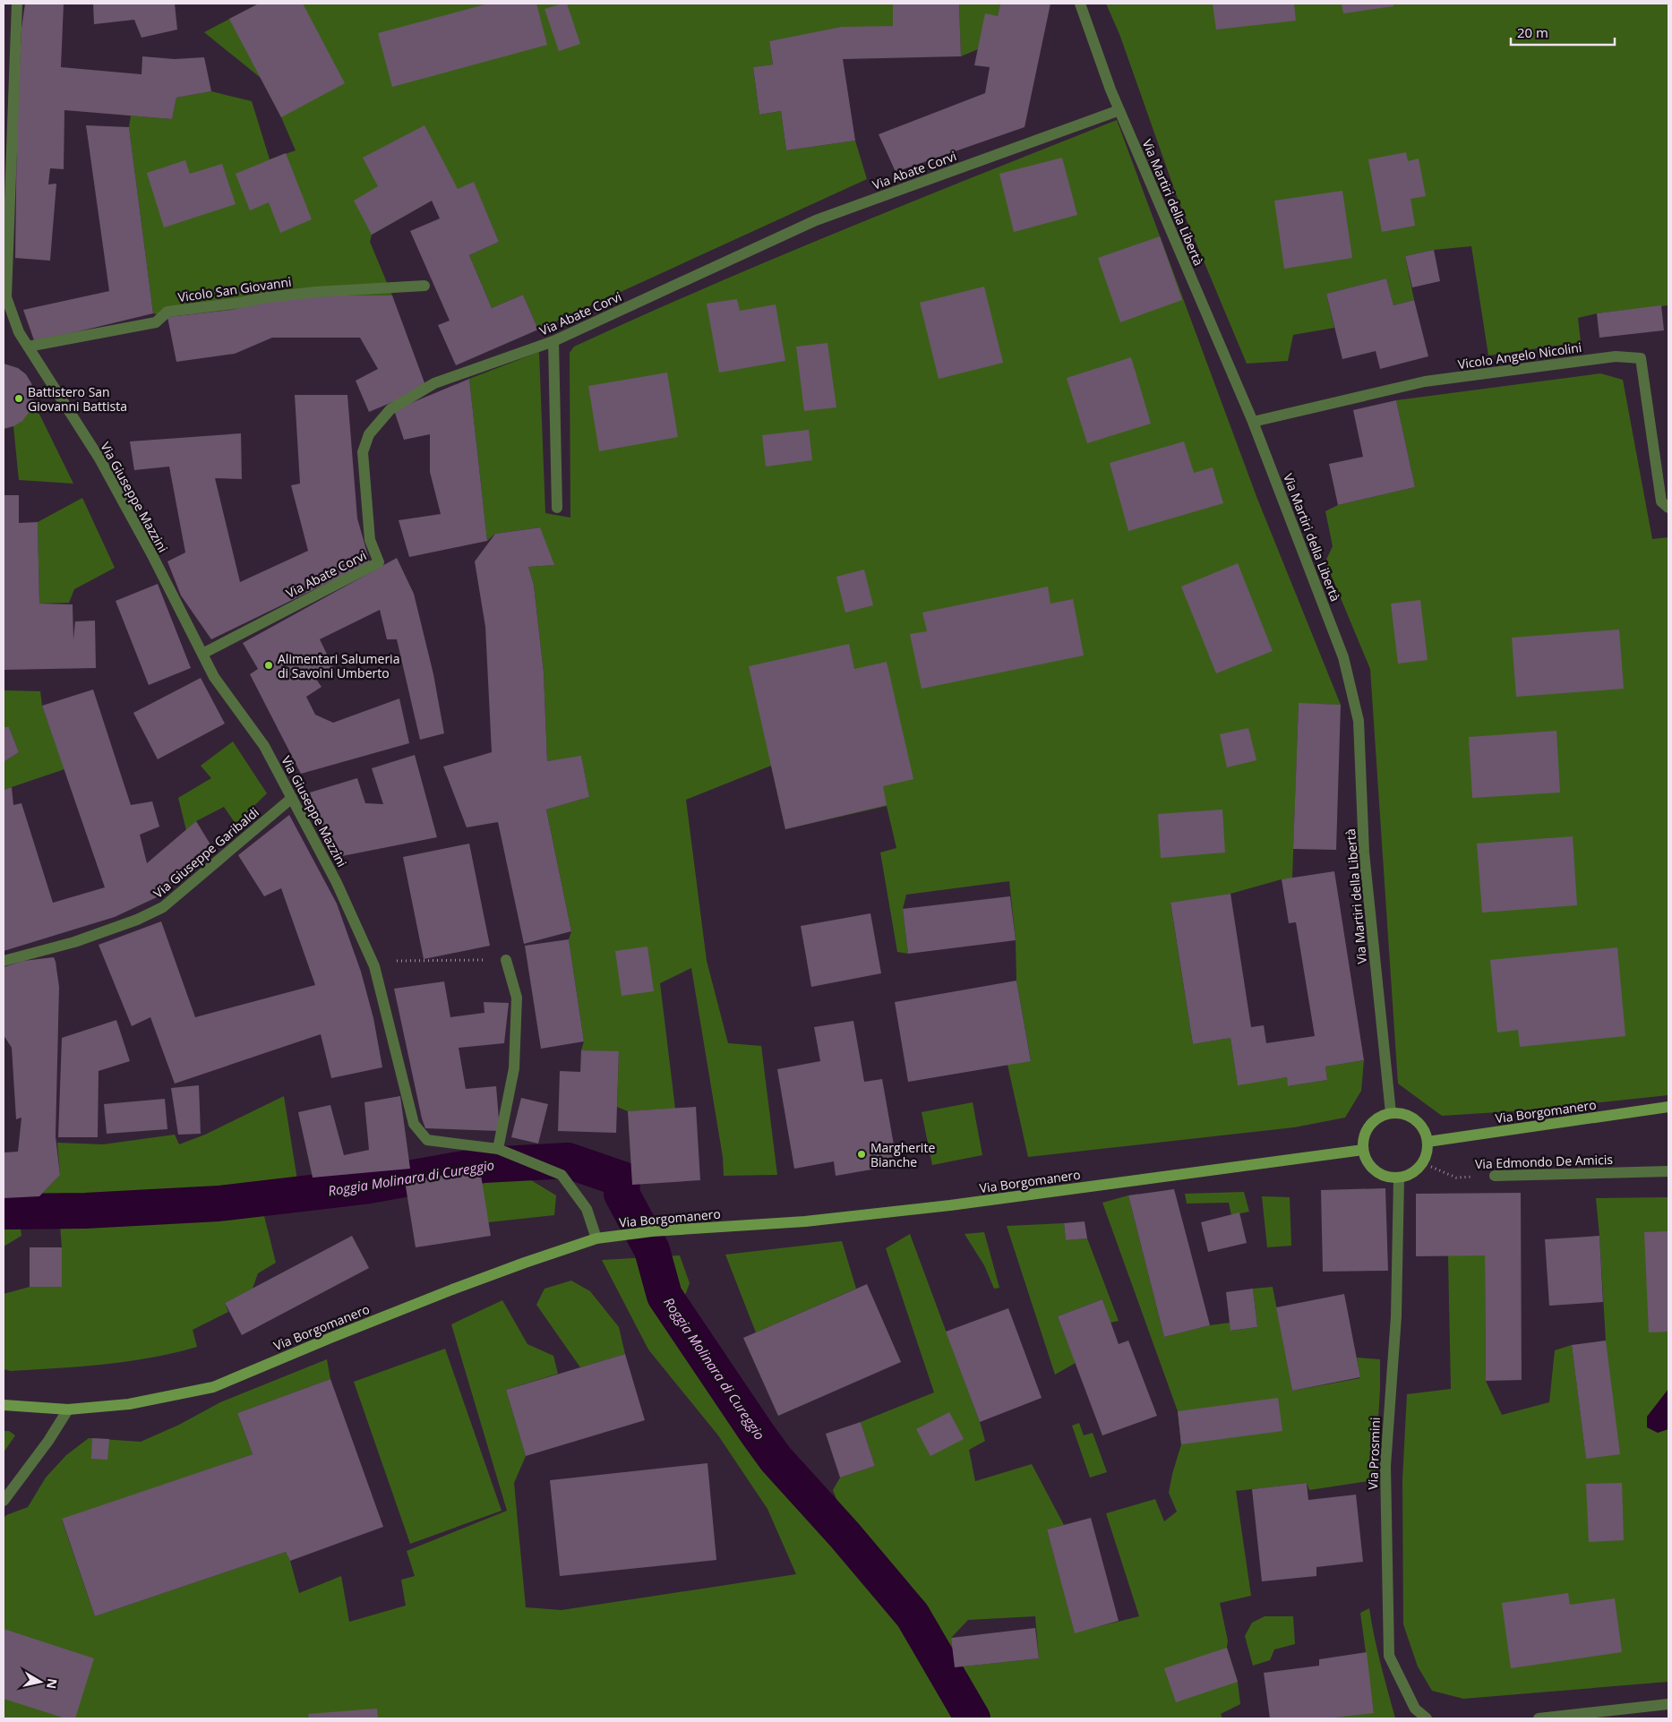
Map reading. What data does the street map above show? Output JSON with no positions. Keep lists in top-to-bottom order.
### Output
{
  "streets": {
    "main road": ["Via Borgomanero"],
    "street": [
      "Via Abate Corvi",
      "Via Martiri della Libertà",
      "Vicolo San Giovanni",
      "Vicolo Angelo Nicolini",
      "Via Giuseppe Mazzini",
      "Via Giuseppe Garibaldi",
      "Via Edmondo De Amicis",
      "Via Prosmini"
    ]
  },
  "crossings": [
    ["Via Abate Corvi", "Via Martiri della Libertà"],
    ["Via Abate Corvi", "Via Giuseppe Mazzini"],
    ["Via Martiri della Libertà", "Vicolo Angelo Nicolini"],
    ["Via Martiri della Libertà", "Via Borgomanero"],
    ["Via Martiri della Libertà", "Via Edmondo De Amicis"],
    ["Via Martiri della Libertà", "Via Prosmini"],
    ["Vicolo San Giovanni", "Via Giuseppe Mazzini"],
    ["Via Giuseppe Mazzini", "Via Giuseppe Garibaldi"],
    ["Via Giuseppe Mazzini", "Via Borgomanero"],
    ["Via Borgomanero", "Via Edmondo De Amicis"],
    ["Via Borgomanero", "Via Prosmini"],
    ["Via Edmondo De Amicis", "Via Prosmini"]
  ],
  "water": ["Roggia Molinara di Cureggio"],
  "places": ["Battistero San Giovanni Battista", "Alimentari Salumeria di Savoini Umberto", "Margherite Bianche"],
  "scale_bar": "20 m",
  "north": "right"
}
